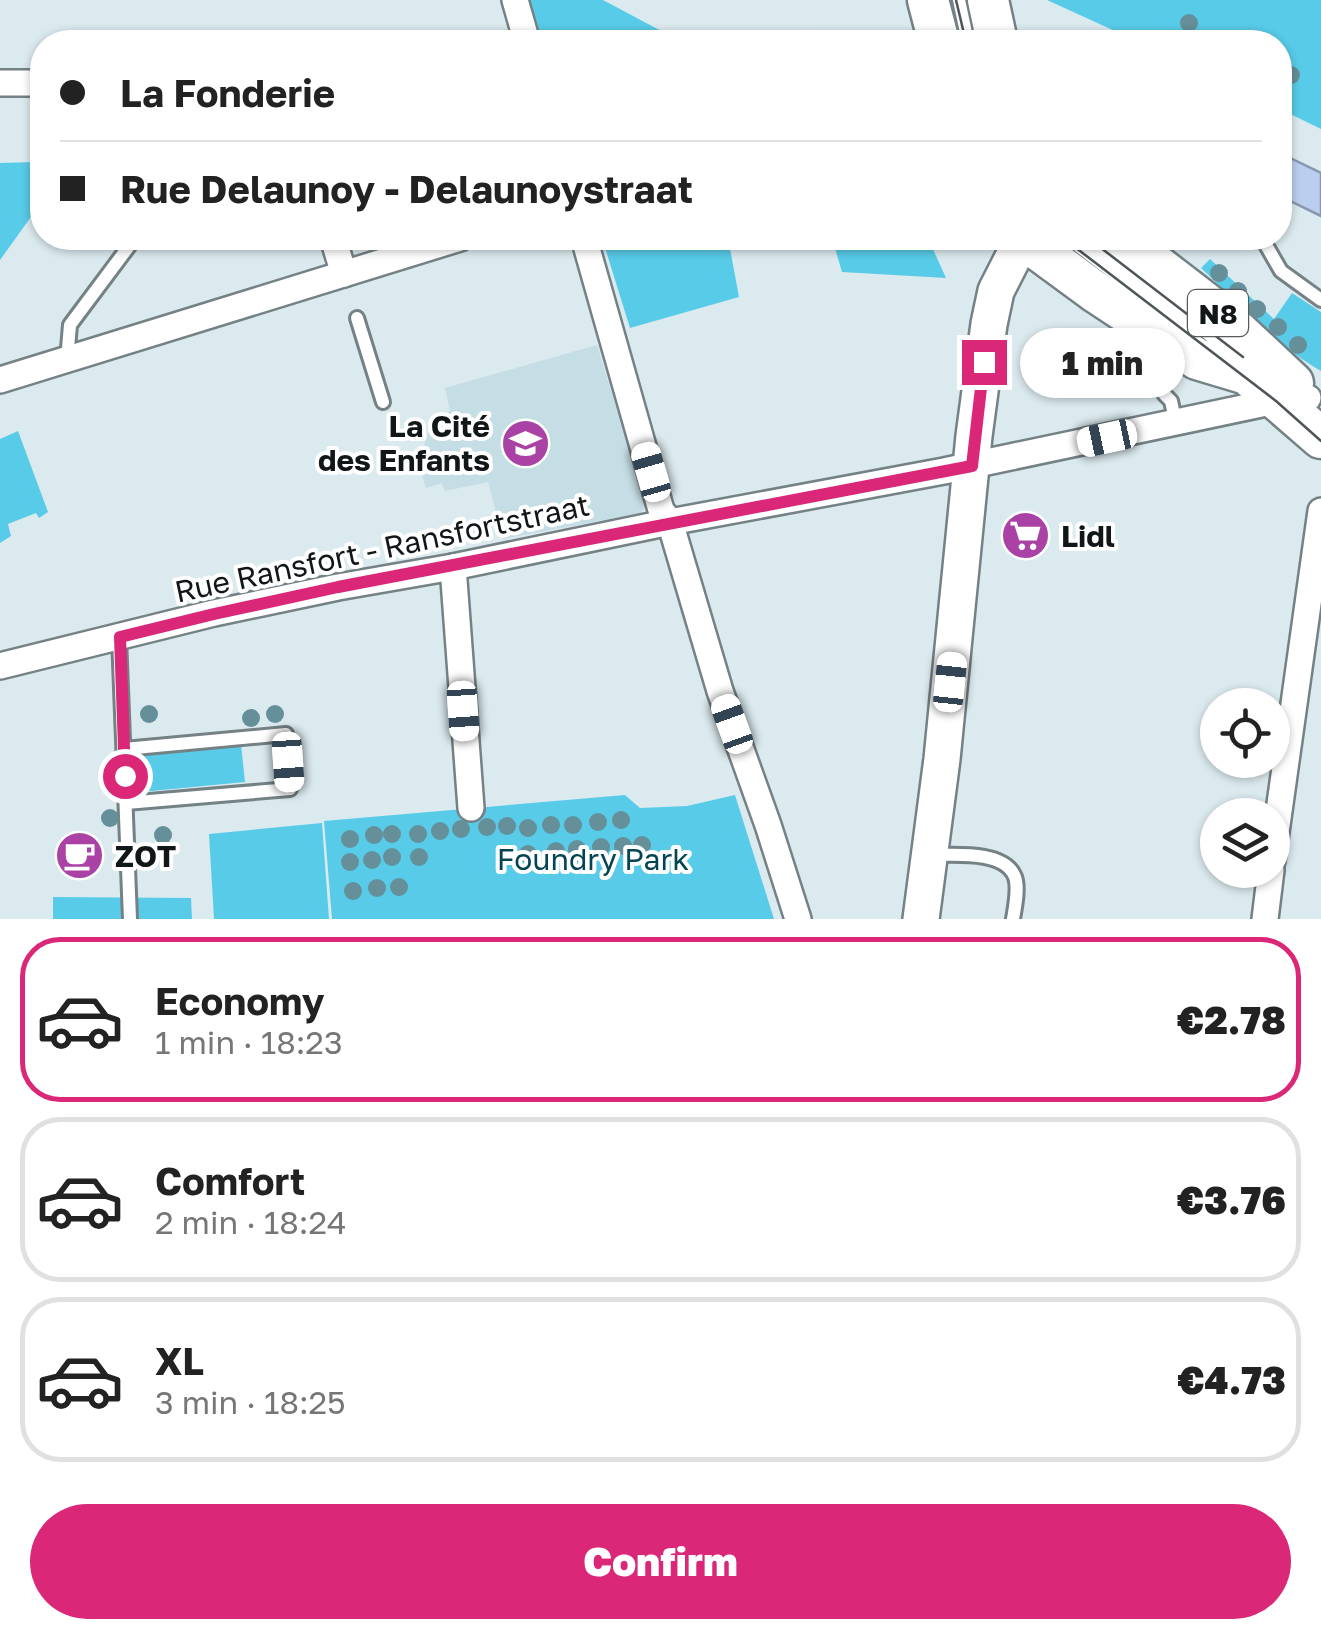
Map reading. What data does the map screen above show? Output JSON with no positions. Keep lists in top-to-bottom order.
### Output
{
  "streets": {
    "main road": ["N8"],
    "street": ["Rue Ransfort - Ransfortstraat"]
  },
  "crossings": [
    ["N8", "Rue Ransfort - Ransfortstraat"]
  ],
  "parks": ["Foundry Park"],
  "places": {
    "school or university": ["La Cité des Enfants"],
    "supermarket": ["Lidl"],
    "cafe": ["ZOT"]
  },
  "page": {
    "banner": ["La Fonderie", "Rue Delaunoy - Delaunoystraat"],
    "bubble": "1 min",
    "list": [
      {
        "name": "Economy",
        "note": "1 min · 18:23",
        "value": "€2.78"
      },
      {
        "name": "Comfort",
        "note": "2 min · 18:24",
        "value": "€3.76"
      },
      {
        "name": "XL",
        "note": "3 min · 18:25",
        "value": "€4.73"
      }
    ],
    "buttons": "Confirm"
  }
}
